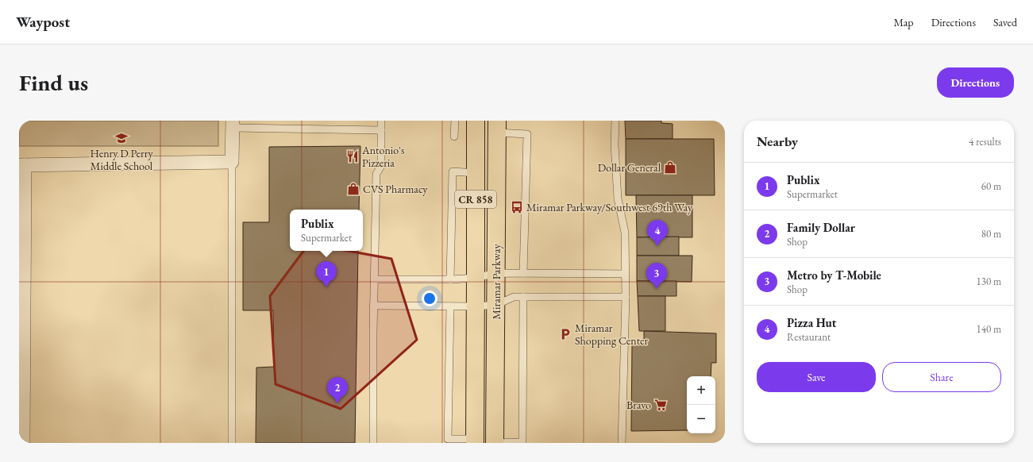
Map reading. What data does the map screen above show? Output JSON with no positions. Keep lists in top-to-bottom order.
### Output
{
  "streets": {
    "main road": ["CR 858", "Miramar Parkway"]
  },
  "places": {
    "school or university": ["Henry D Perry Middle School"],
    "restaurant": ["Antonio's Pizzeria"],
    "shop": ["Dollar General", "CVS Pharmacy"],
    "bus stop": ["Miramar Parkway/Southwest 69th Way"],
    "parking": ["Miramar Shopping Center"],
    "supermarket": ["Bravo"]
  },
  "page": {
    "header": "Waypost",
    "nav": ["Map", "Directions", "Saved"],
    "buttons": [
      "Directions",
      ["Save", "Share"]
    ],
    "title": "Find us",
    "heading": ["Nearby", "4 results"],
    "list": [
      {
        "mark": "1",
        "name": "Publix",
        "note": "Supermarket",
        "value": "60 m"
      },
      {
        "mark": "2",
        "name": "Family Dollar",
        "note": "Shop",
        "value": "80 m"
      },
      {
        "mark": "3",
        "name": "Metro by T-Mobile",
        "note": "Shop",
        "value": "130 m"
      },
      {
        "mark": "4",
        "name": "Pizza Hut",
        "note": "Restaurant",
        "value": "140 m"
      }
    ],
    "popup": ["Publix", "Supermarket"],
    "pins": [
      "4",
      "1",
      "3",
      "2"
    ],
    "map_buttons": ["+", "−"]
  }
}
